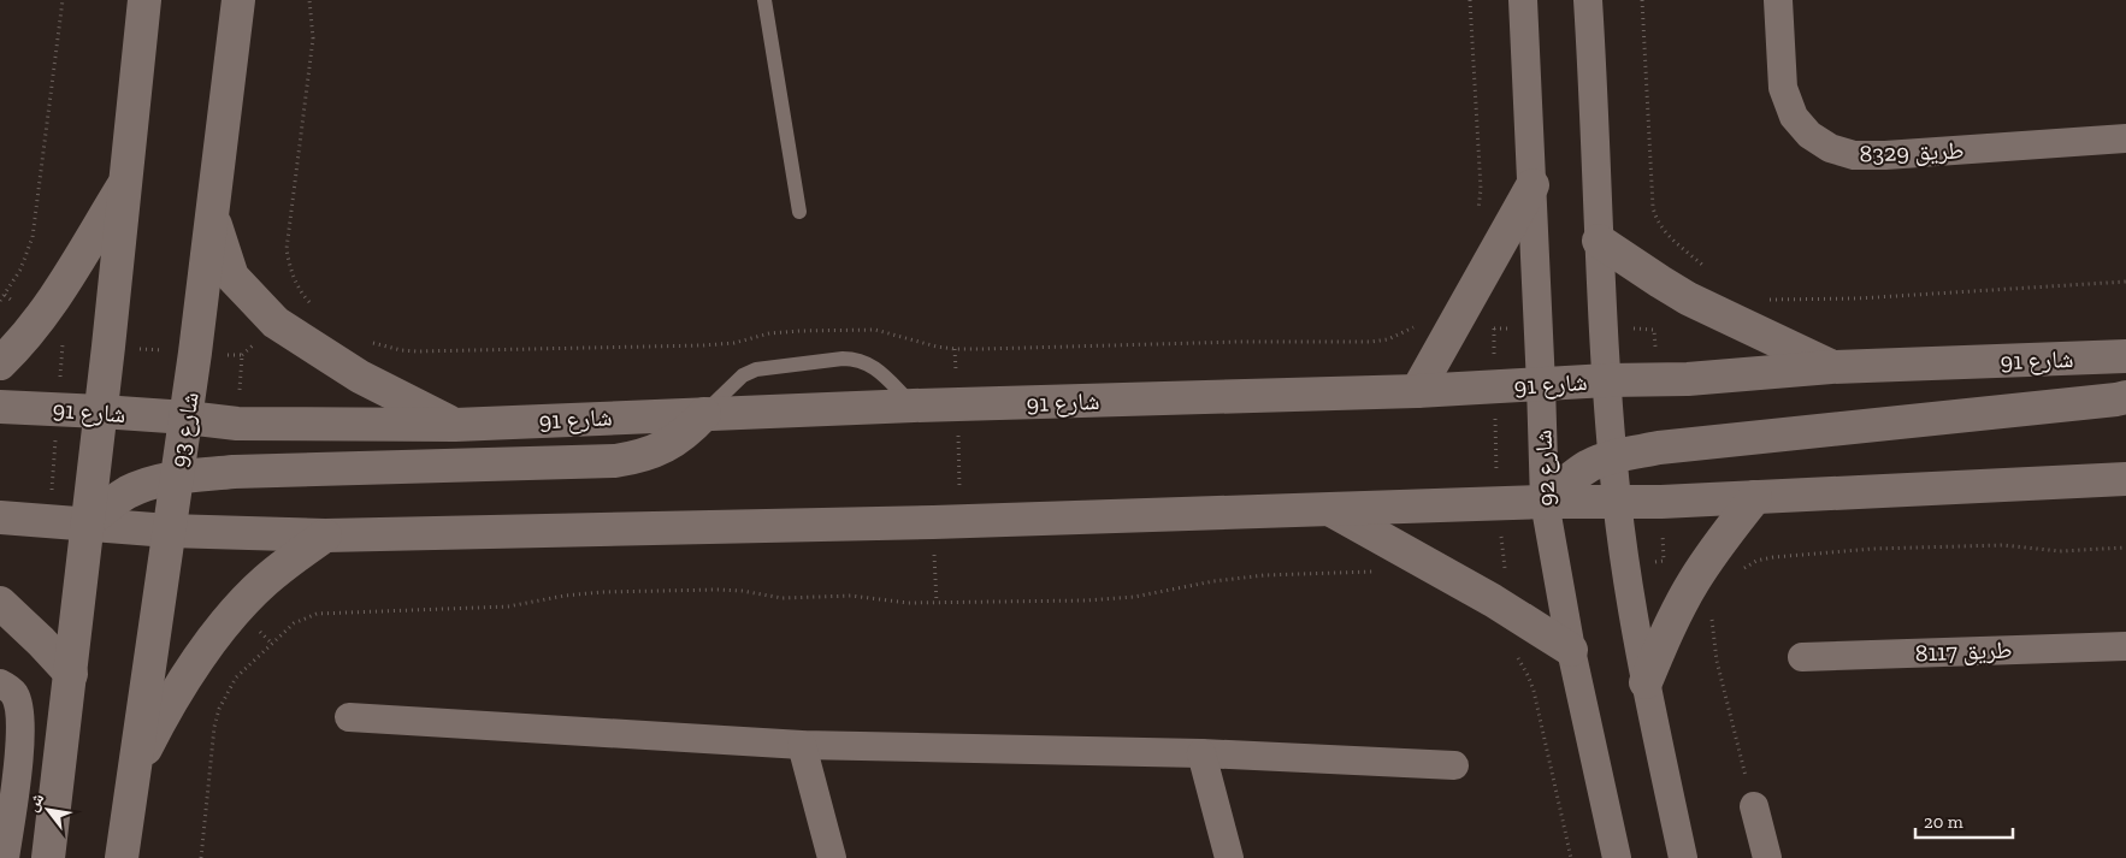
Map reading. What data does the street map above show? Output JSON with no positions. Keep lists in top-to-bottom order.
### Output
{
  "streets": {
    "street": [
      "طريق 8329",
      "شارع 91",
      "شارع 93",
      "شارع 92",
      "طريق 8117"
    ]
  },
  "crossings": [
    ["شارع 91", "شارع 93"],
    ["شارع 91", "شارع 92"]
  ],
  "scale_bar": "20 m",
  "north": "top left"
}
